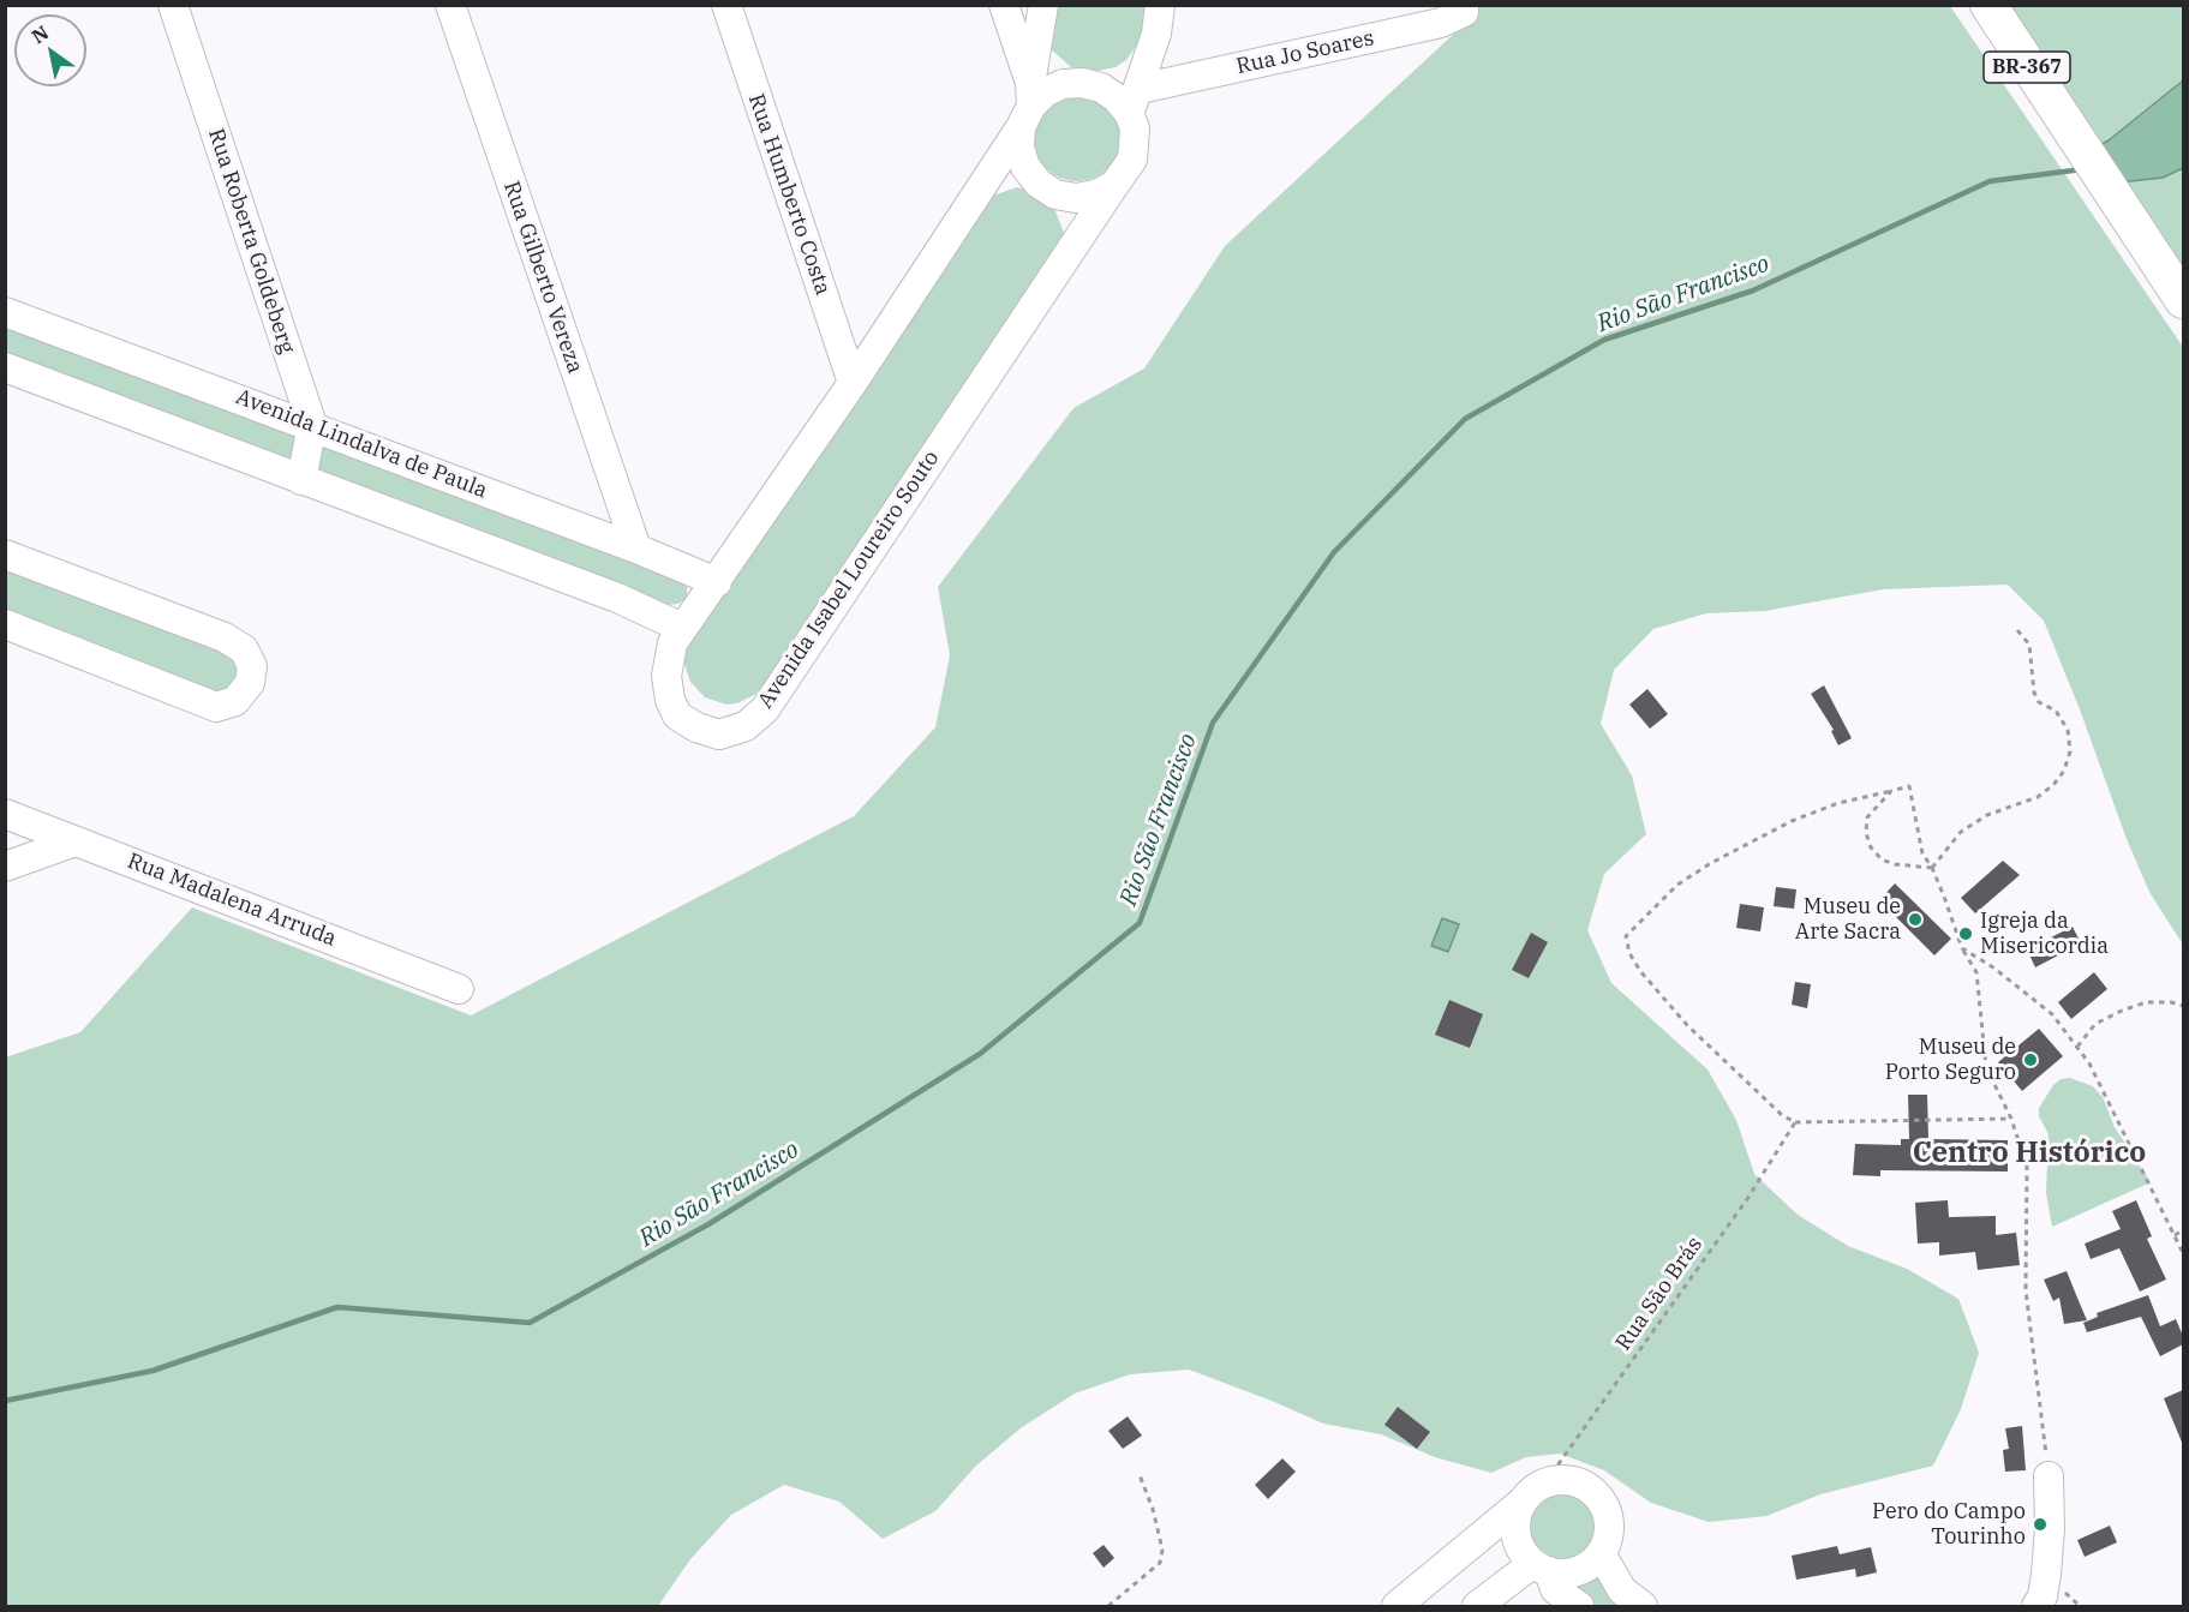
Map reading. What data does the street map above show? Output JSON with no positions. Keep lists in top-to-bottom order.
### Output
{
  "streets": {
    "main road": ["BR-367"],
    "street": [
      "Rua Jo Soares",
      "Rua Humberto Costa",
      "Rua Roberta Goldeberg",
      "Rua Gilberto Vereza",
      "Avenida Lindalva de Paula",
      "Avenida Isabel Loureiro Souto",
      "Rua Madalena Arruda"
    ],
    "path": ["Rua São Brás"]
  },
  "crossings": [
    ["Rua Jo Soares", "Avenida Isabel Loureiro Souto"],
    ["Rua Humberto Costa", "Avenida Isabel Loureiro Souto"],
    ["Rua Roberta Goldeberg", "Avenida Lindalva de Paula"],
    ["Rua Gilberto Vereza", "Avenida Lindalva de Paula"],
    ["Avenida Lindalva de Paula", "Avenida Isabel Loureiro Souto"]
  ],
  "districts": ["Centro Histórico"],
  "water": ["Rio São Francisco"],
  "places": [
    "Museu de Arte Sacra",
    "Igreja da Misericordia",
    "Museu de Porto Seguro",
    "Pero do Campo Tourinho"
  ],
  "north": "top left"
}
